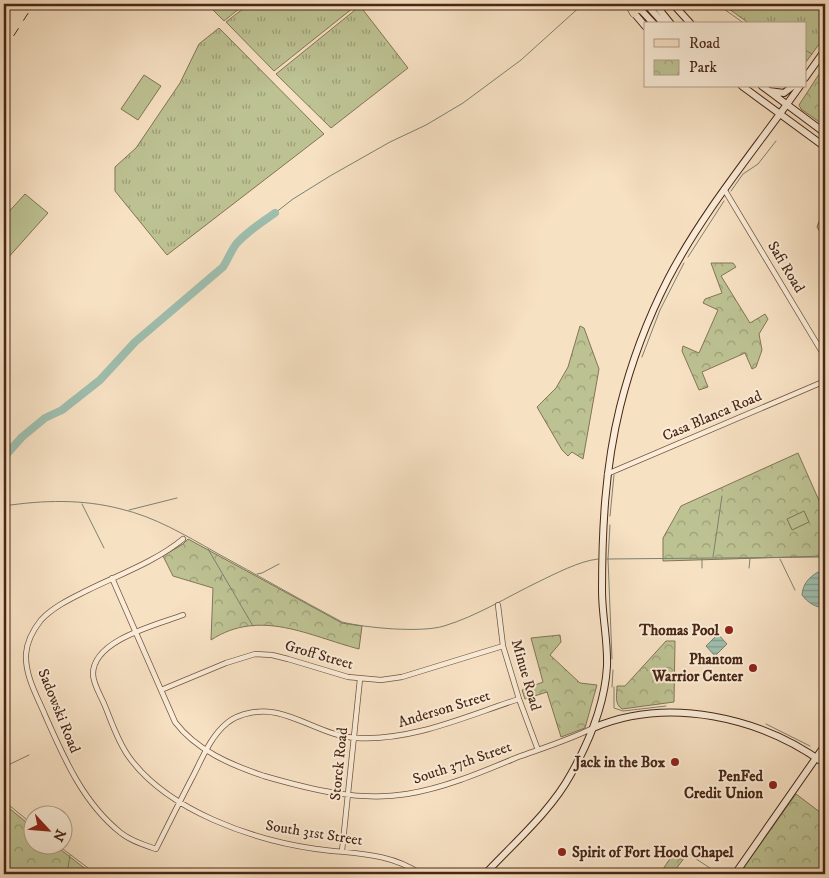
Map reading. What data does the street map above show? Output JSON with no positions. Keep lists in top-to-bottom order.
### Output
{
  "streets": {
    "street": [
      "Safi Road",
      "Casa Blanca Road",
      "Groff Street",
      "Minue Road",
      "Anderson Street",
      "Sadowski Road",
      "South 37th Street",
      "Storck Road",
      "South 31st Street"
    ]
  },
  "crossings": [
    ["Groff Street", "Minue Road"],
    ["Groff Street", "South 37th Street"],
    ["Groff Street", "Storck Road"],
    ["Minue Road", "Anderson Street"],
    ["Minue Road", "South 37th Street"],
    ["Anderson Street", "Sadowski Road"],
    ["Anderson Street", "South 37th Street"],
    ["Anderson Street", "Storck Road"],
    ["Anderson Street", "South 31st Street"],
    ["Sadowski Road", "South 37th Street"],
    ["South 37th Street", "Storck Road"],
    ["South 37th Street", "South 31st Street"],
    ["Storck Road", "South 31st Street"]
  ],
  "places": [
    "Thomas Pool",
    "Phantom Warrior Center",
    "Jack in the Box",
    "PenFed Credit Union",
    "Spirit of Fort Hood Chapel"
  ],
  "legend": ["Road", "Park"],
  "north": "bottom right"
}
